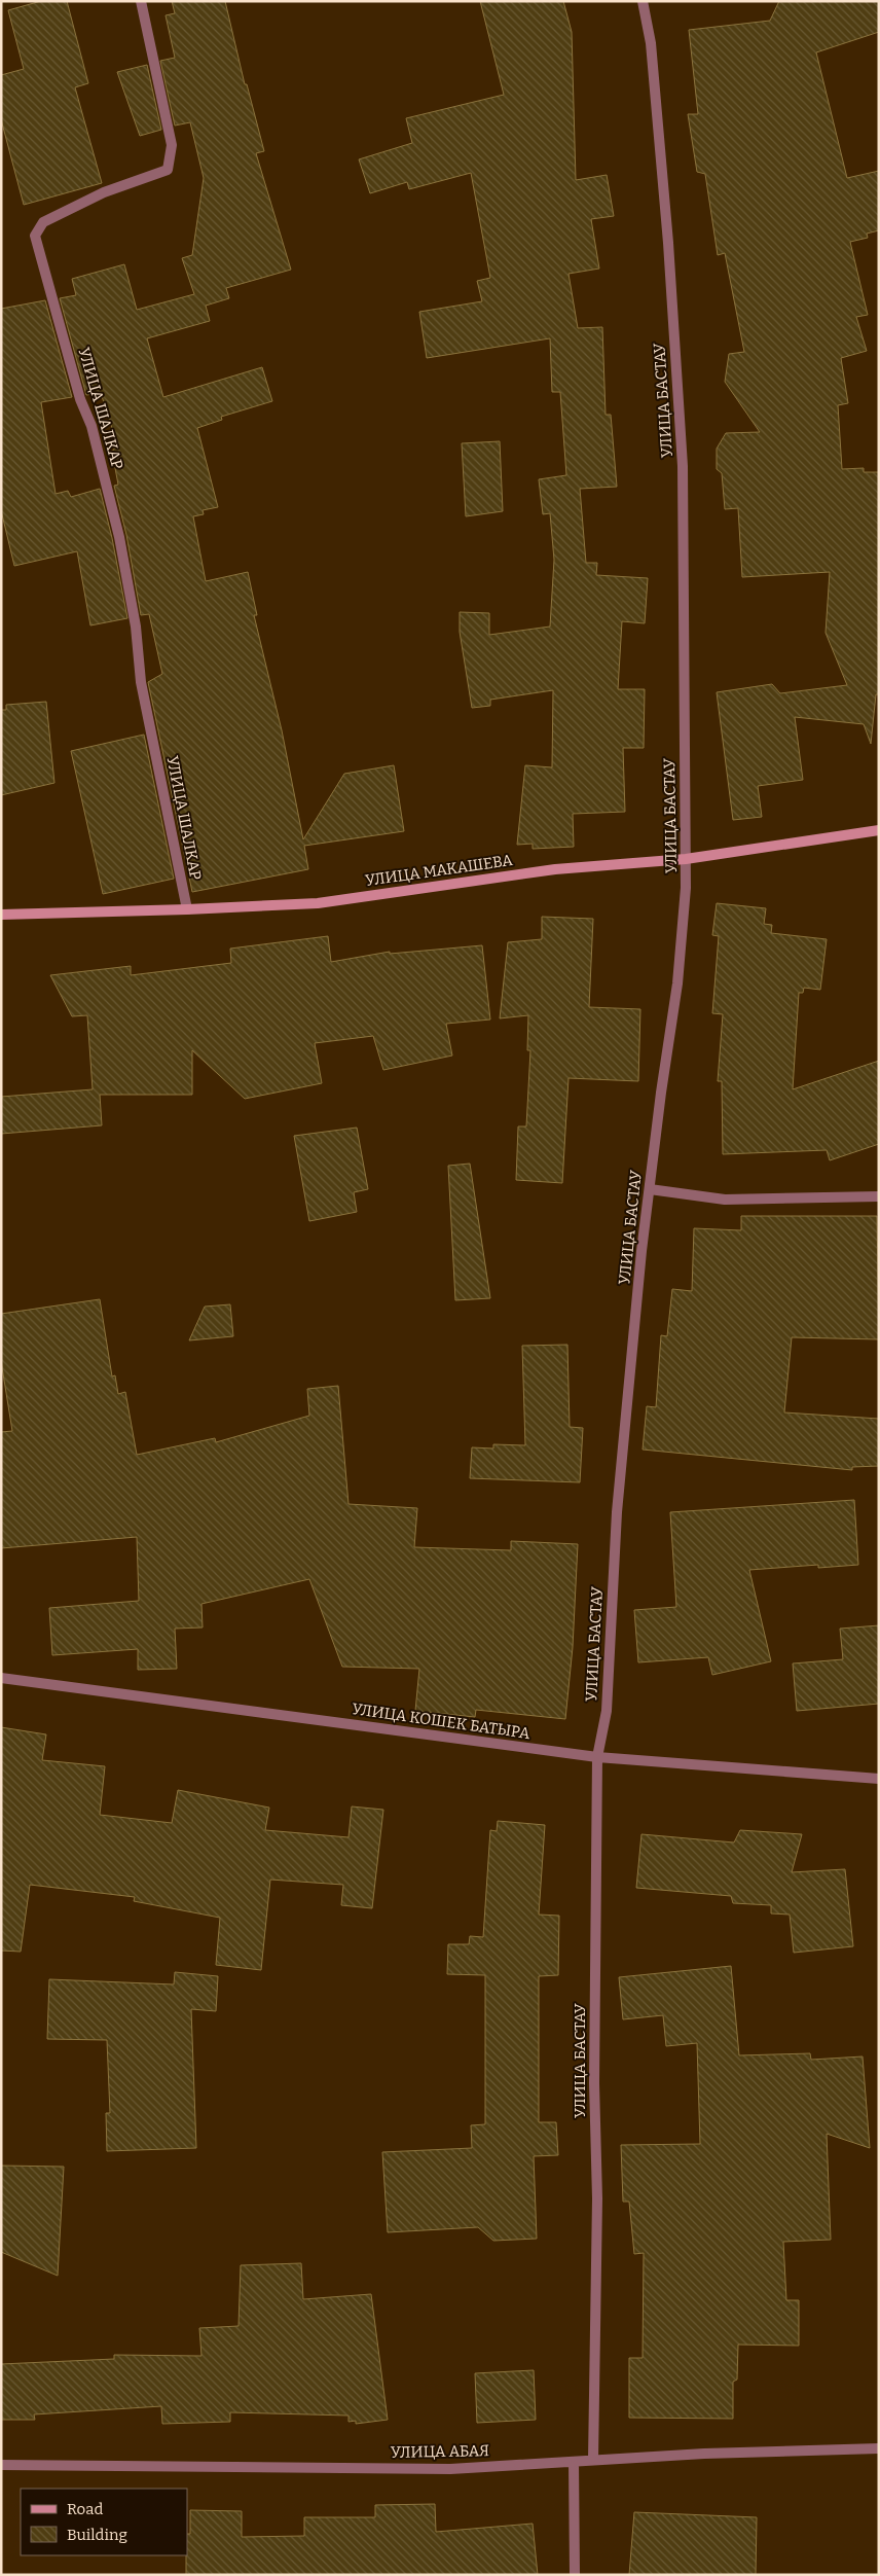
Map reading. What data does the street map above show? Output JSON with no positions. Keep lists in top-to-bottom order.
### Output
{
  "streets": {
    "street": [
      "УЛИЦА БАСТАУ",
      "УЛИЦА ШАЛКАР",
      "УЛИЦА МАКАШЕВА",
      "УЛИЦА КОШЕК БАТЫРА",
      "УЛИЦА АБАЯ"
    ]
  },
  "crossings": [
    ["УЛИЦА БАСТАУ", "УЛИЦА МАКАШЕВА"],
    ["УЛИЦА БАСТАУ", "УЛИЦА КОШЕК БАТЫРА"],
    ["УЛИЦА БАСТАУ", "УЛИЦА АБАЯ"],
    ["УЛИЦА ШАЛКАР", "УЛИЦА МАКАШЕВА"]
  ],
  "legend": ["Road", "Building"]
}
